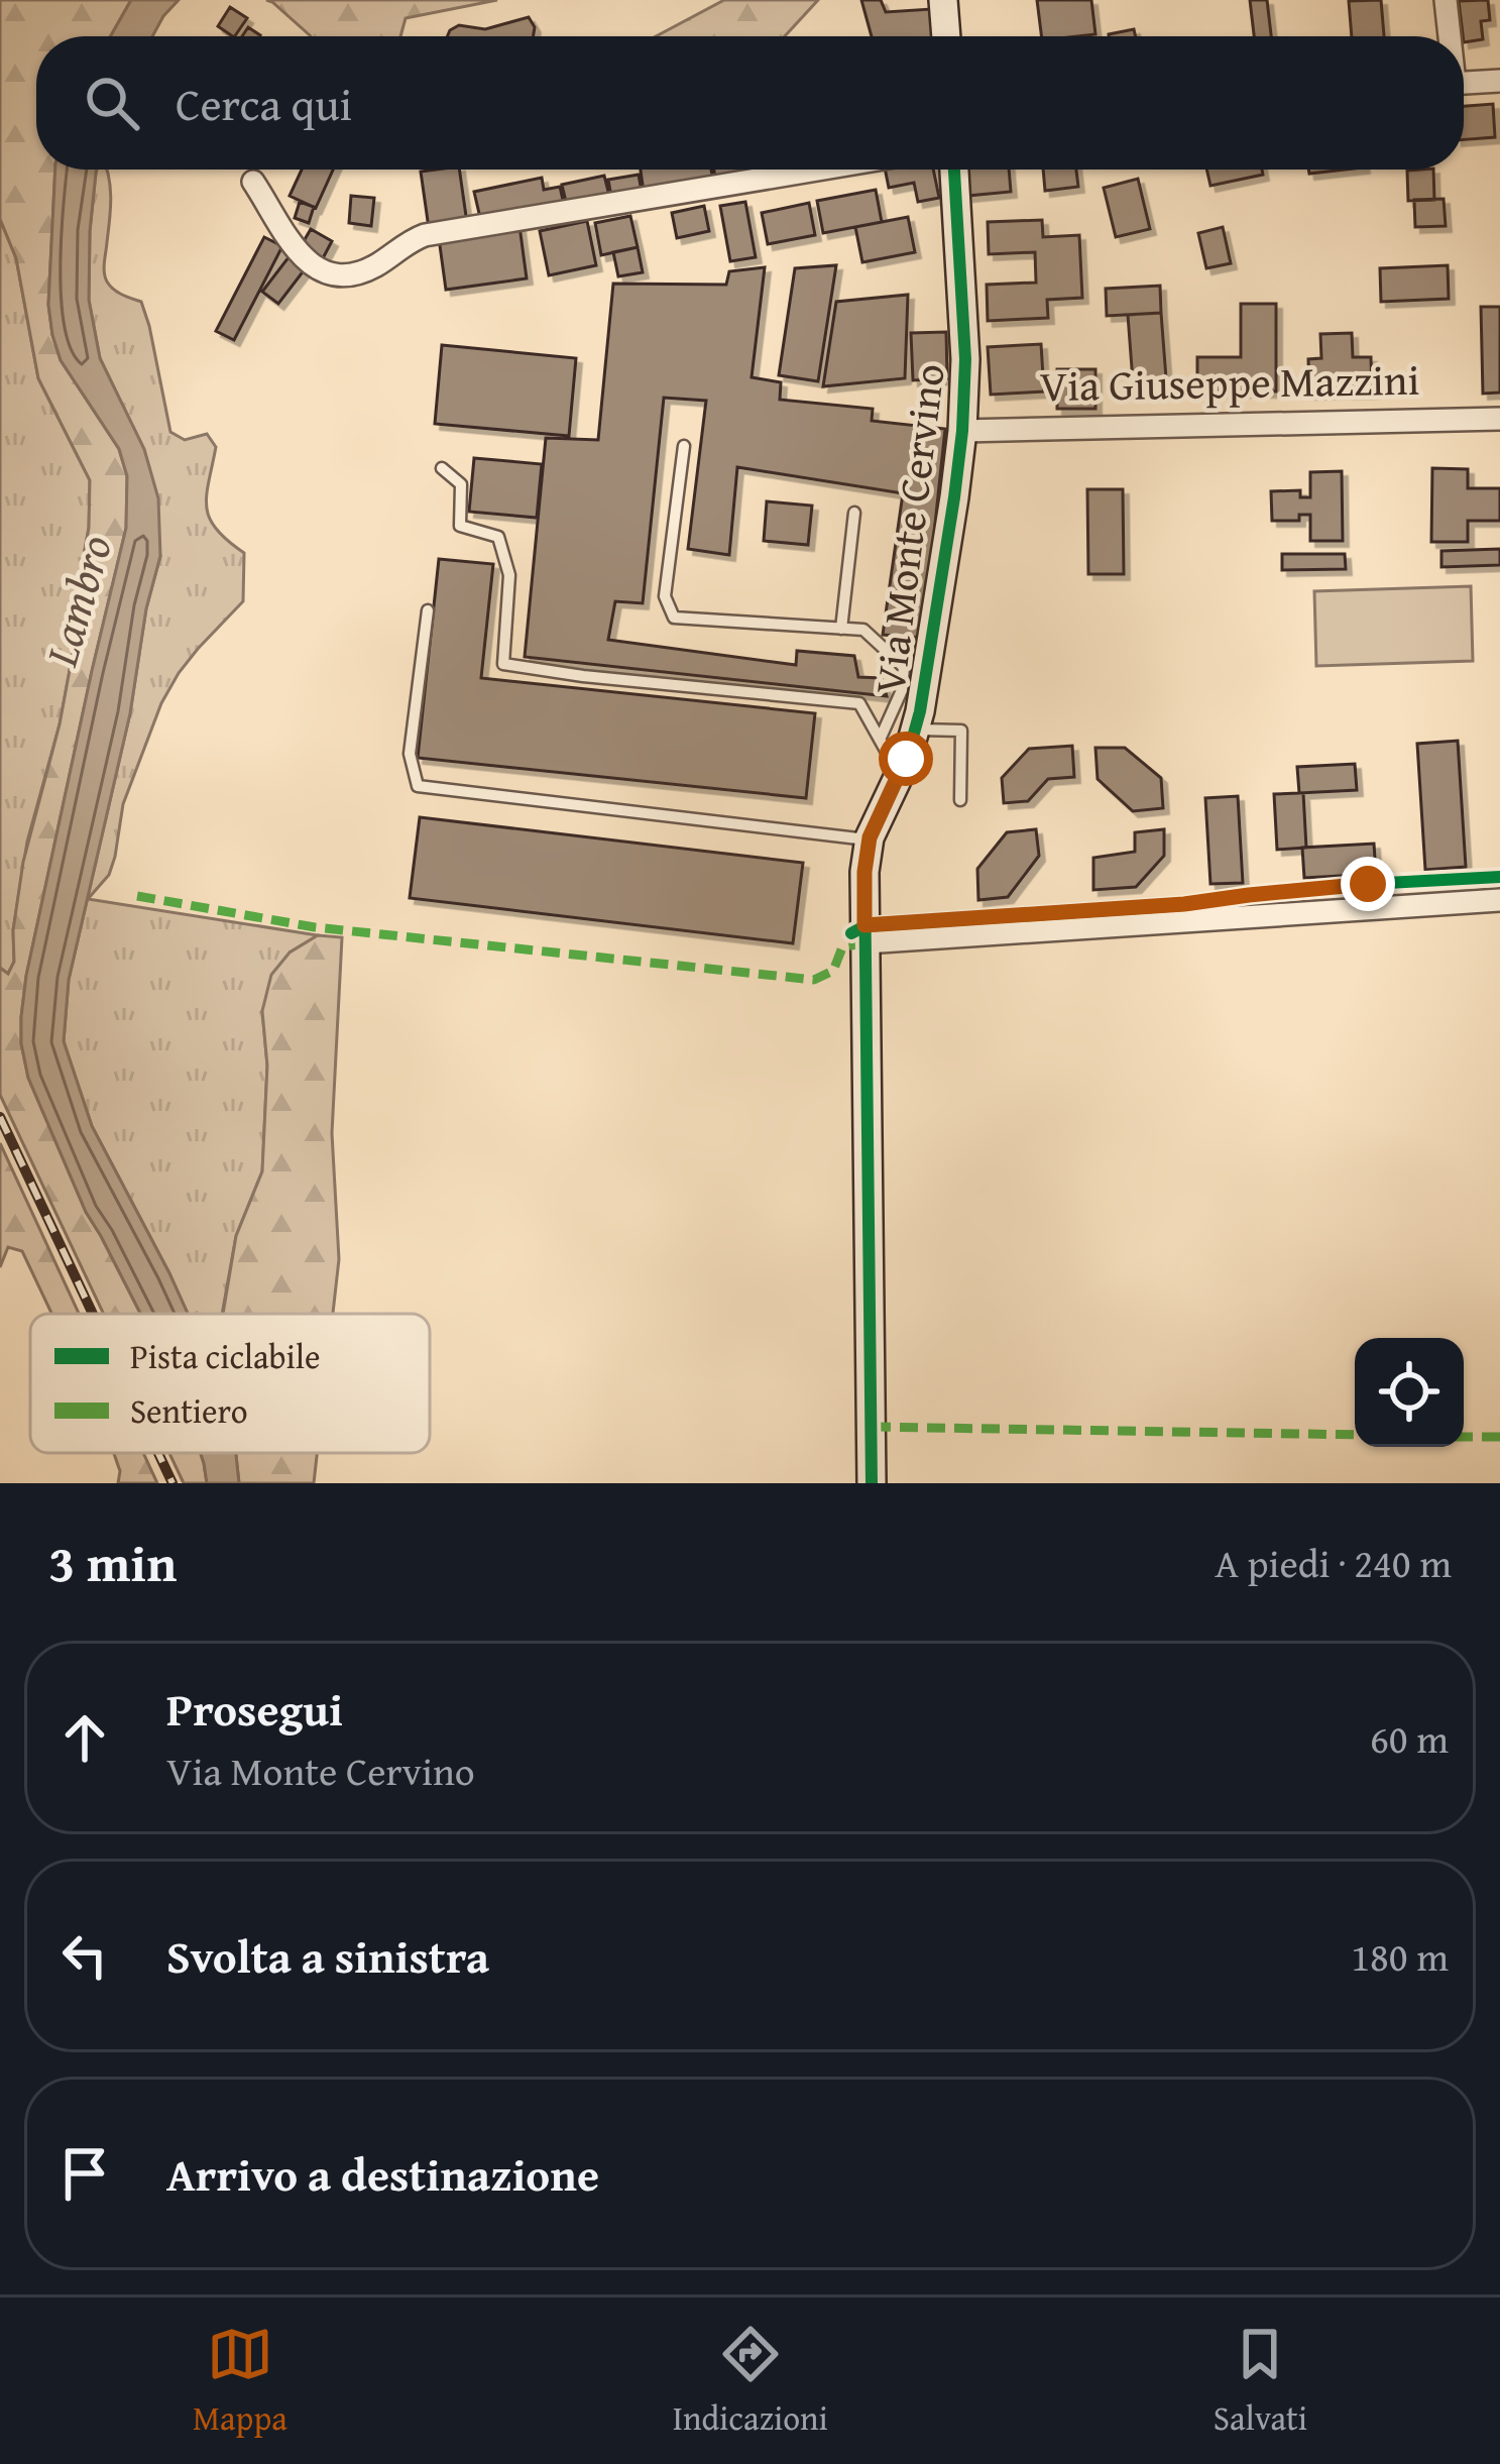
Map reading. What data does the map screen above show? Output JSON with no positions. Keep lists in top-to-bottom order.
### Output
{
  "streets": {
    "street": ["Via Giuseppe Mazzini", "Via Monte Cervino"]
  },
  "crossings": [
    ["Via Giuseppe Mazzini", "Via Monte Cervino"]
  ],
  "water": ["Lambro"],
  "legend": ["Pista ciclabile", "Sentiero"],
  "page": {
    "search": "Cerca qui",
    "heading": ["3 min", "A piedi · 240 m"],
    "list": [
      ["Prosegui", "Via Monte Cervino", "60 m"],
      ["Svolta a sinistra", "180 m"],
      "Arrivo a destinazione"
    ],
    "nav": ["Mappa", "Indicazioni", "Salvati"]
  }
}
